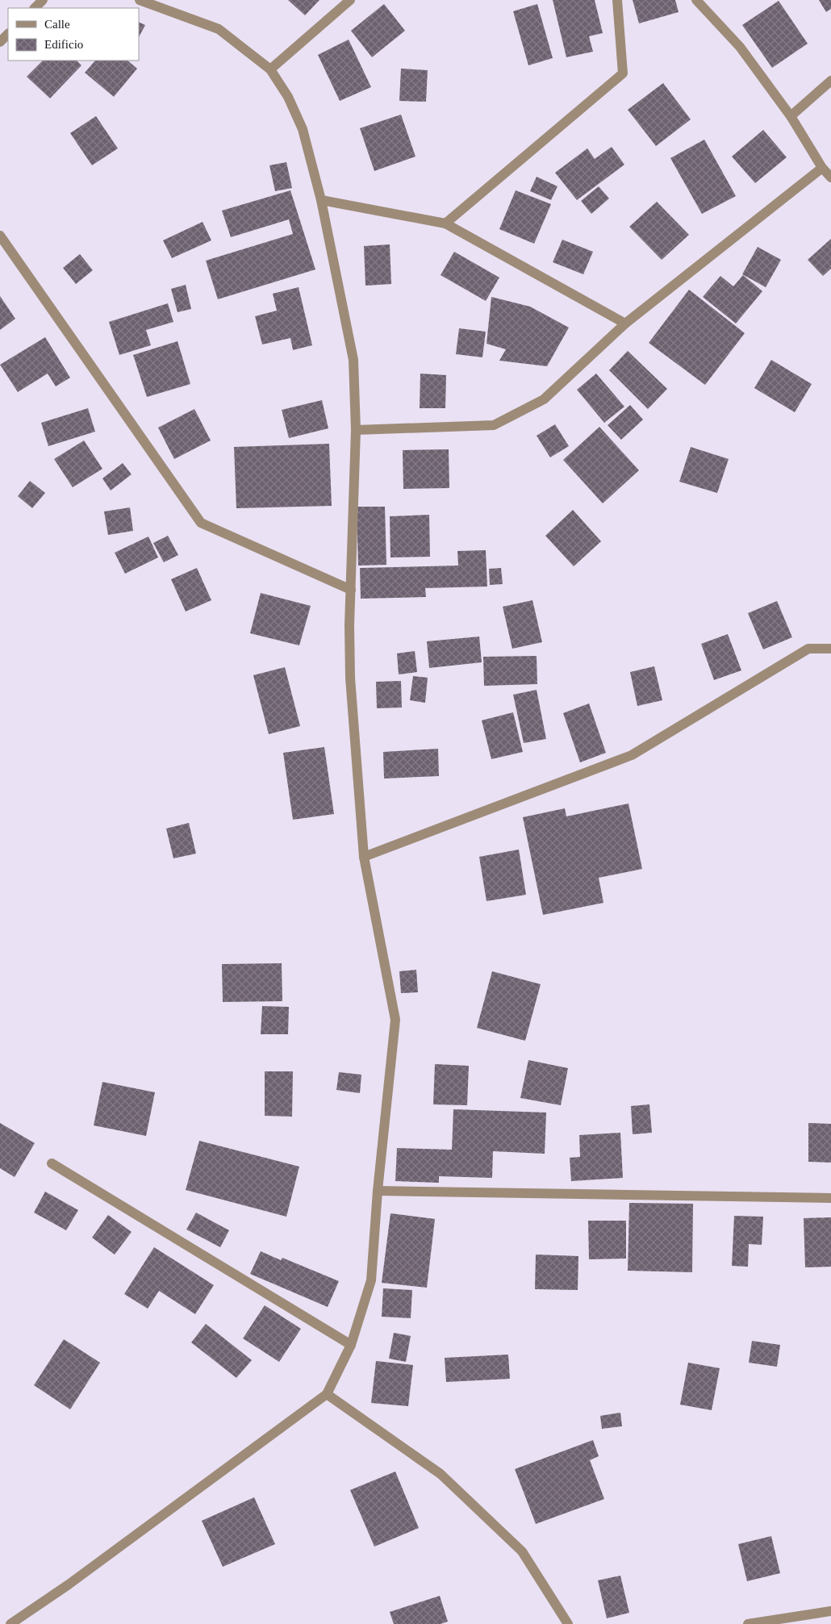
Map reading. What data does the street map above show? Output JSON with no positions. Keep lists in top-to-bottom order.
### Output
{
  "legend": ["Calle", "Edificio"]
}
